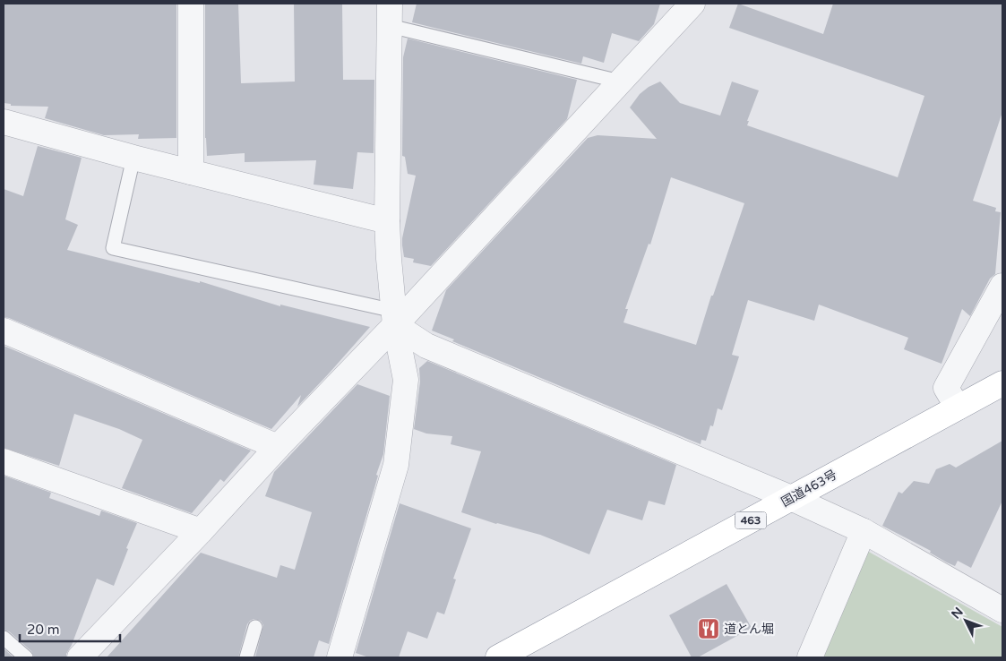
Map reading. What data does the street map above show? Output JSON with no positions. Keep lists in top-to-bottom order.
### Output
{
  "streets": {
    "highway": ["国道463号", "463"]
  },
  "places": {
    "restaurant": ["道とん堀"]
  },
  "scale_bar": "20 m",
  "north": "top left"
}
